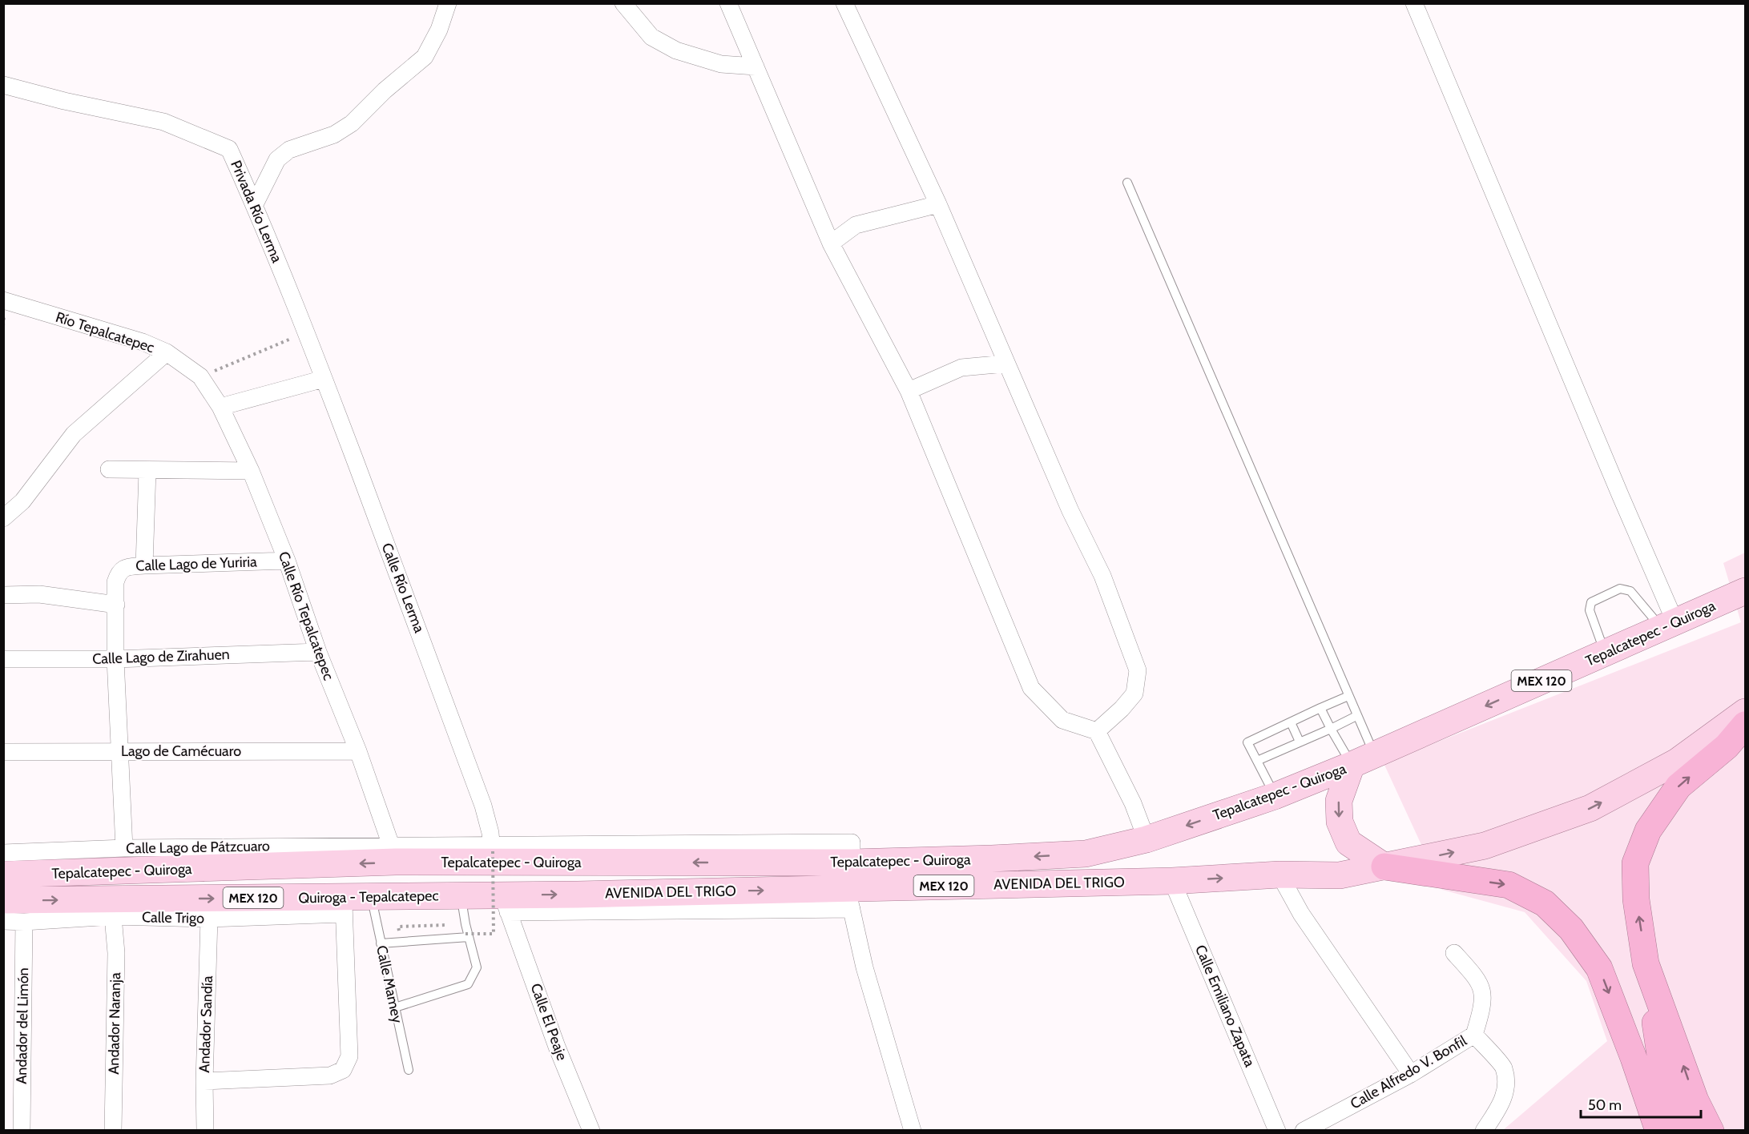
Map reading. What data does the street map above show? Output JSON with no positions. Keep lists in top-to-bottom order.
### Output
{
  "streets": {
    "main road": [
      "Tepalcatepec - Quiroga",
      "MEX 120",
      "AVENIDA DEL TRIGO",
      "Quiroga - Tepalcatepec"
    ],
    "street": [
      "Privada Río Lerma",
      "Río Tepalcatepec",
      "Calle Lago de Yuriria",
      "Calle Río Lerma",
      "Calle Río Tepalcatepec",
      "Calle Lago de Zirahuen",
      "Lago de Camécuaro",
      "Calle Lago de Pátzcuaro",
      "Calle Trigo",
      "Calle Emiliano Zapata",
      "Calle El Peaje",
      "Andador Naranja",
      "Andador Sandía",
      "Andador del Limón",
      "Calle Alfredo V. Bonfil"
    ],
    "lane": ["Calle Mamey"]
  },
  "crossings": [
    ["Privada Río Lerma", "Calle Río Lerma"],
    ["Río Tepalcatepec", "Calle Río Tepalcatepec"],
    ["Calle Lago de Yuriria", "Calle Río Tepalcatepec"],
    ["Calle Río Lerma", "Calle Lago de Pátzcuaro"],
    ["Calle Río Tepalcatepec", "Tepalcatepec - Quiroga"],
    ["Calle Río Tepalcatepec", "Calle Lago de Zirahuen"],
    ["Calle Río Tepalcatepec", "Lago de Camécuaro"],
    ["Calle Río Tepalcatepec", "Calle Lago de Pátzcuaro"],
    ["Tepalcatepec - Quiroga", "Calle Lago de Pátzcuaro"],
    ["MEX 120", "AVENIDA DEL TRIGO"],
    ["AVENIDA DEL TRIGO", "Quiroga - Tepalcatepec"],
    ["AVENIDA DEL TRIGO", "Calle Emiliano Zapata"],
    ["AVENIDA DEL TRIGO", "Calle El Peaje"],
    ["Quiroga - Tepalcatepec", "Calle Trigo"],
    ["Quiroga - Tepalcatepec", "Calle Mamey"],
    ["Quiroga - Tepalcatepec", "Calle El Peaje"],
    ["Calle Trigo", "Andador Naranja"],
    ["Calle Trigo", "Andador Sandía"],
    ["Calle Trigo", "Andador del Limón"]
  ],
  "one_way": ["Tepalcatepec - Quiroga", "Quiroga - Tepalcatepec"],
  "scale_bar": "50 m"
}
